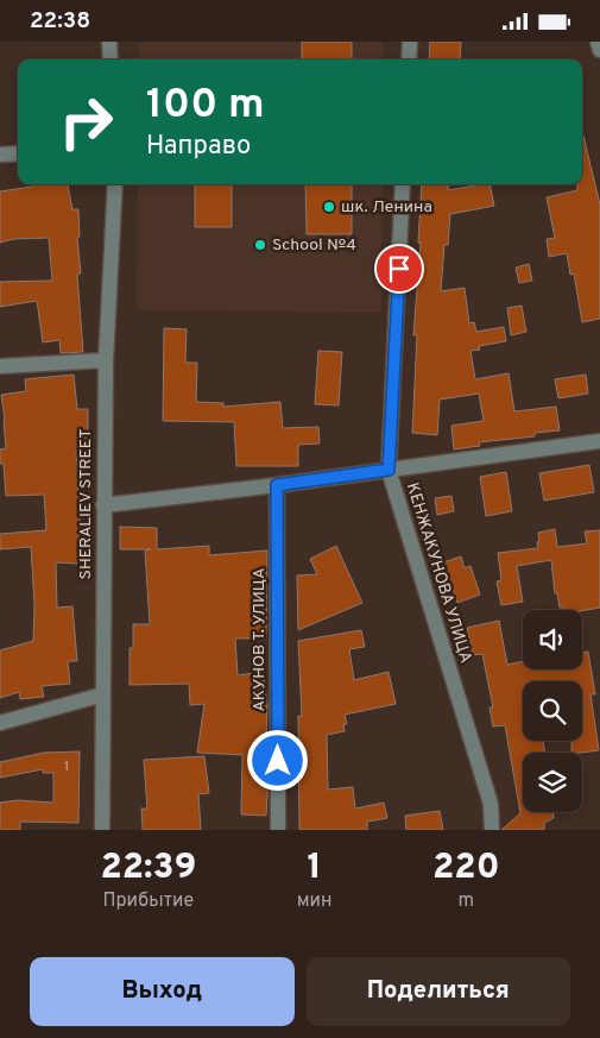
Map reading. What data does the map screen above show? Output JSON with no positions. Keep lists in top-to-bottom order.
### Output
{
  "streets": {
    "street": ["SHERALIEV STREET", "КЕНЖАКУНОВА УЛИЦА", "АКУНОВ Т. УЛИЦА"]
  },
  "places": ["шк. Ленина", "School №4"],
  "house_numbers": ["1"],
  "page": {
    "status": "22:38",
    "turn": ["100 m", "Направо"],
    "eta": [
      "22:39",
      "Прибытие",
      "1",
      "мин",
      "220",
      "m"
    ],
    "buttons": ["Выход", "Поделиться"]
  }
}
